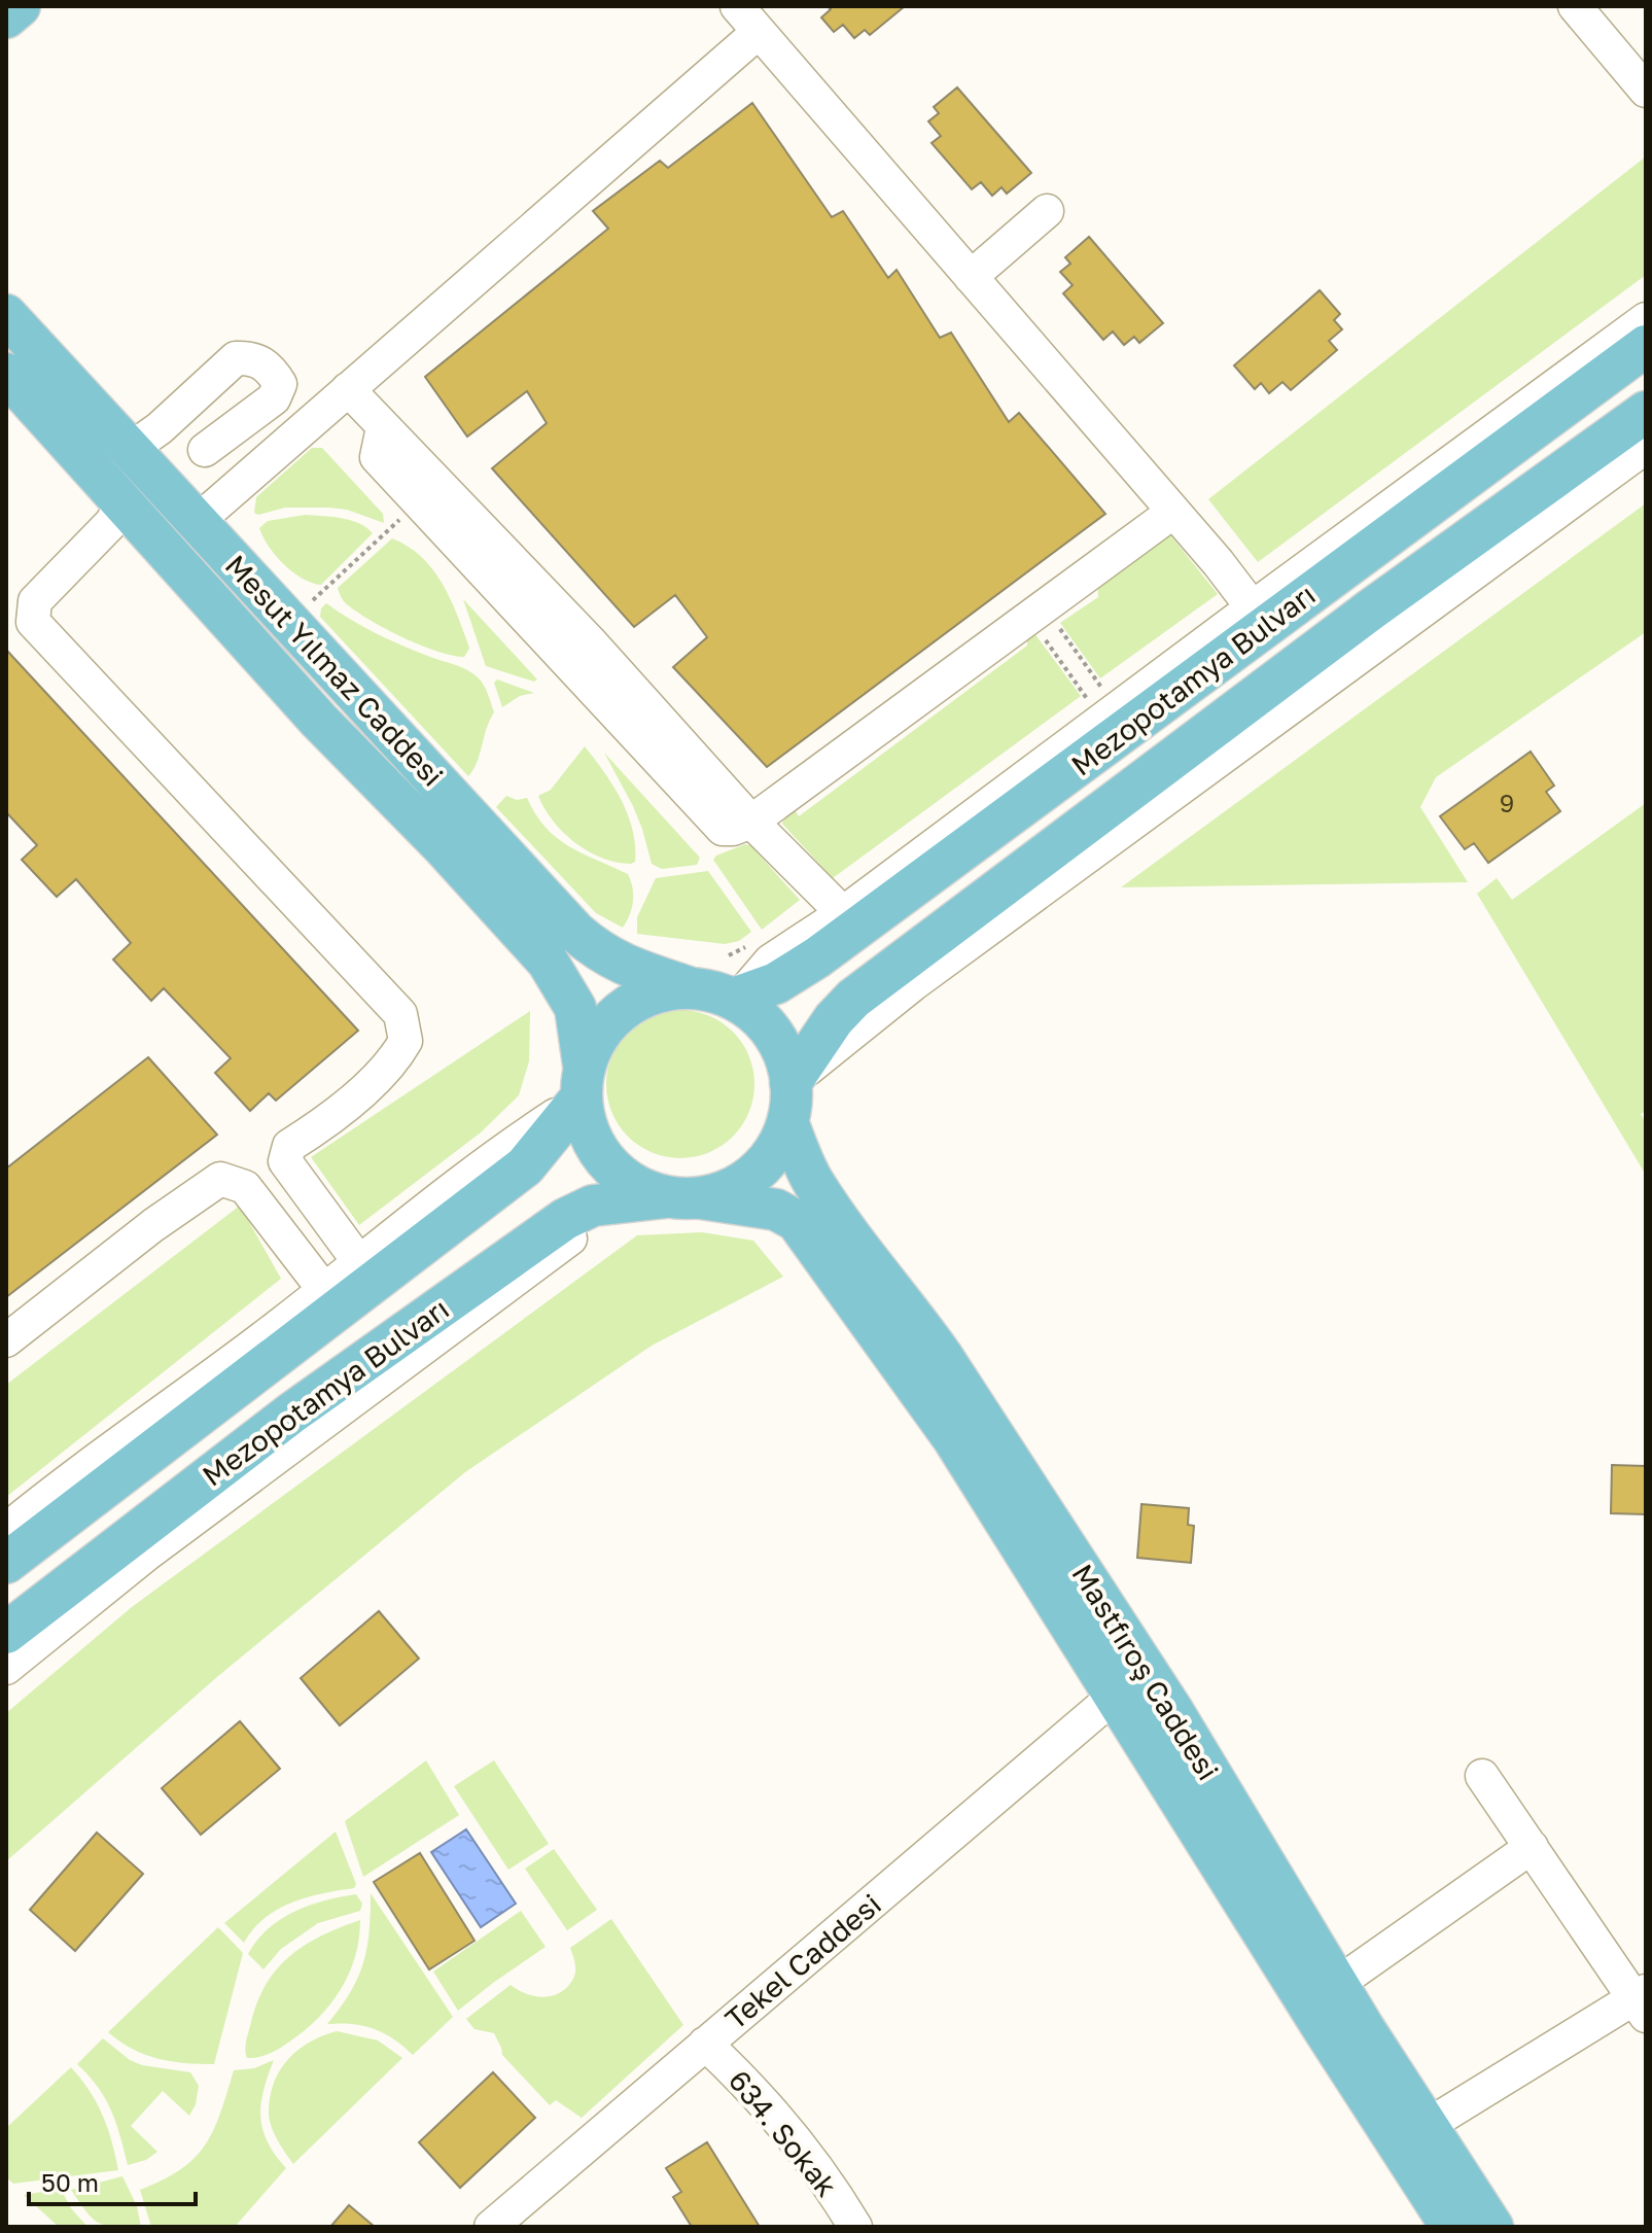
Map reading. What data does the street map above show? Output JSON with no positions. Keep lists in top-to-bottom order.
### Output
{
  "streets": {
    "main road": ["Mesut Yılmaz Caddesi", "Mezopotamya Bulvarı", "Mastfıroş Caddesi"],
    "street": ["Tekel Caddesi", "634. Sokak"]
  },
  "crossings": [
    ["Mesut Yılmaz Caddesi", "Mezopotamya Bulvarı"],
    ["Mesut Yılmaz Caddesi", "Mastfıroş Caddesi"],
    ["Mezopotamya Bulvarı", "Mastfıroş Caddesi"],
    ["Mastfıroş Caddesi", "Tekel Caddesi"],
    ["Tekel Caddesi", "634. Sokak"]
  ],
  "house_numbers": ["9"],
  "scale_bar": "50 m"
}
